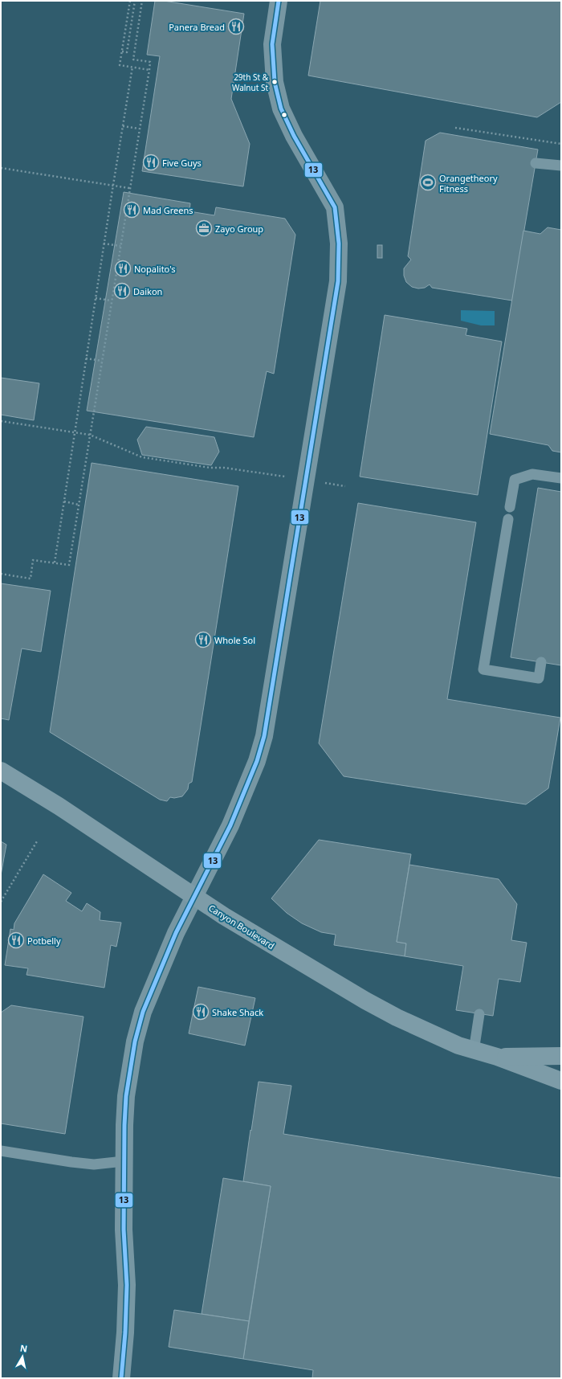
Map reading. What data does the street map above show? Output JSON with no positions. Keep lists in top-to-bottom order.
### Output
{
  "streets": {
    "street": ["Canyon Boulevard"]
  },
  "places": {
    "restaurant": [
      "Panera Bread",
      "Five Guys",
      "Mad Greens",
      "Nopalito's",
      "Daikon",
      "Whole Sol",
      "Potbelly",
      "Shake Shack"
    ],
    "other": ["29th St & Walnut St"],
    "sports": ["Orangetheory Fitness"],
    "office": ["Zayo Group"]
  },
  "lines": ["transit line 13"],
  "north": "top"
}
